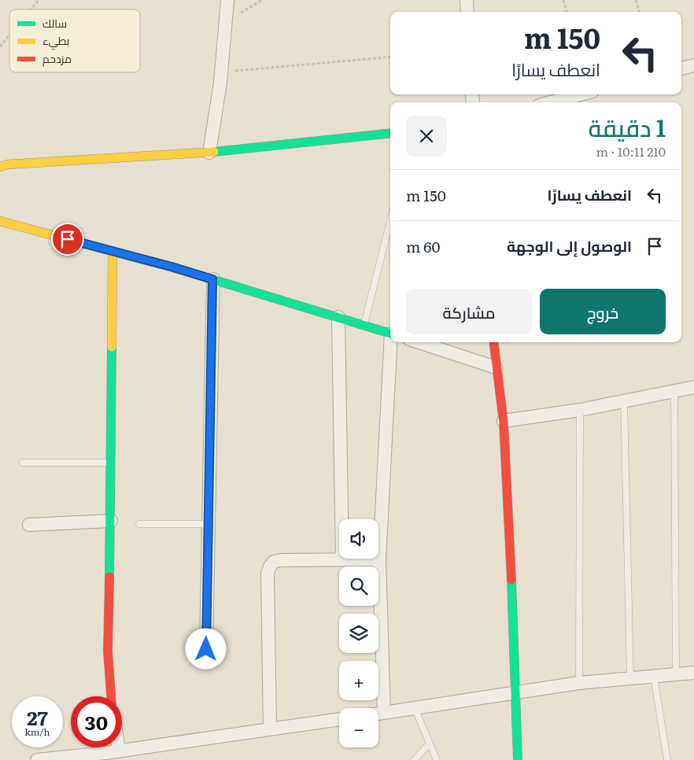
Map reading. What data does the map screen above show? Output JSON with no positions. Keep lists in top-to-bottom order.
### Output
{
  "legend": ["سالك", "بطيء", "مزدحم"],
  "page": {
    "turn": ["150 m", "انعطف يسارًا"],
    "heading": ["1 دقيقة", "210 m · 10:11"],
    "list": [
      {
        "name": "انعطف يسارًا",
        "value": "150 m"
      },
      {
        "name": "الوصول إلى الوجهة",
        "value": "60 m"
      }
    ],
    "buttons": ["خروج", "مشاركة"],
    "map_buttons": ["+", "−"],
    "speed": "27 km/h",
    "limit": "30"
  }
}
